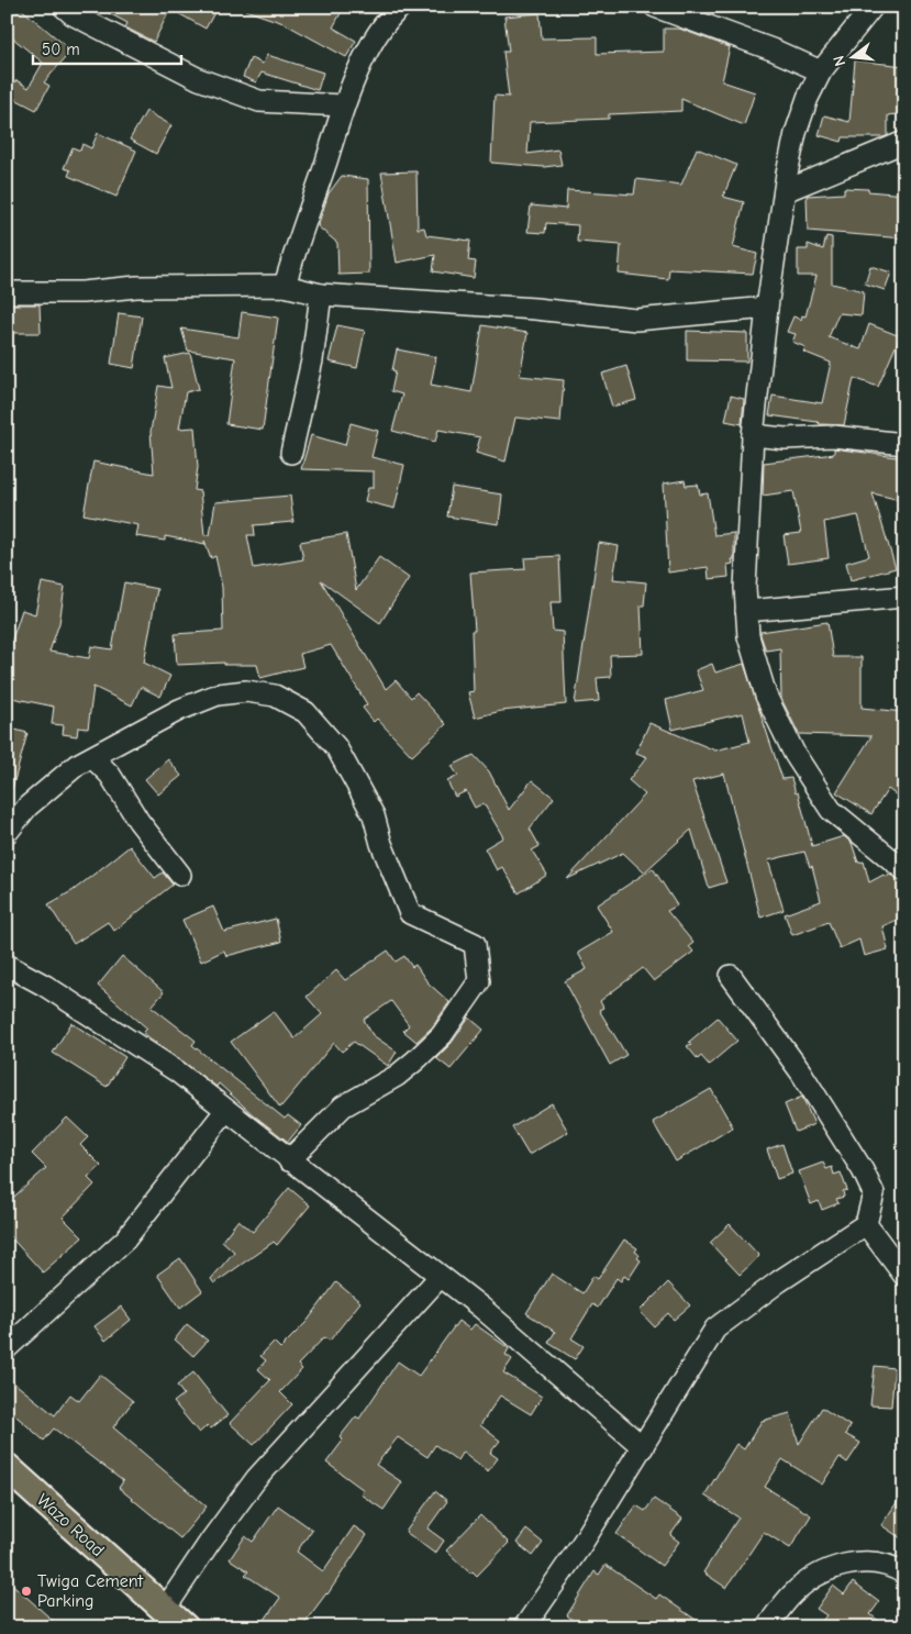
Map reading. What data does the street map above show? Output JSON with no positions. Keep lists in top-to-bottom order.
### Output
{
  "streets": {
    "main road": ["Wazo Road"]
  },
  "places": ["Twiga Cement Parking"],
  "scale_bar": "50 m",
  "north": "left"
}
